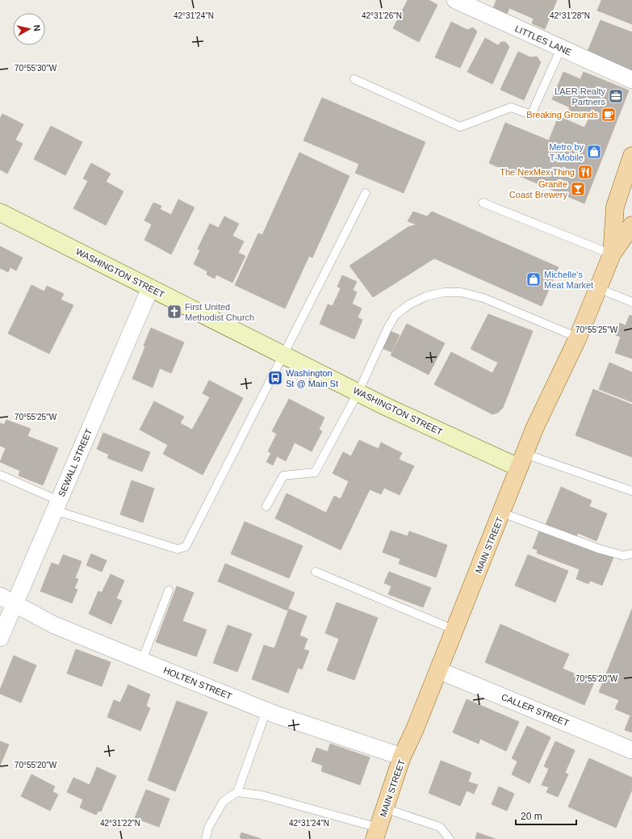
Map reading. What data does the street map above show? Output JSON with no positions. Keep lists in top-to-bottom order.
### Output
{
  "streets": {
    "main road": ["WASHINGTON STREET", "MAIN STREET"],
    "street": [
      "LITTLES LANE",
      "SEWALL STREET",
      "HOLTEN STREET",
      "CALLER STREET"
    ]
  },
  "crossings": [
    ["WASHINGTON STREET", "SEWALL STREET"],
    ["WASHINGTON STREET", "MAIN STREET"],
    ["SEWALL STREET", "HOLTEN STREET"],
    ["MAIN STREET", "HOLTEN STREET"],
    ["MAIN STREET", "CALLER STREET"]
  ],
  "places": {
    "office": ["LAER Realty Partners"],
    "cafe": ["Breaking Grounds"],
    "shop": ["Metro by T-Mobile", "Michelle's Meat Market"],
    "restaurant": ["The NexMex Thing"],
    "bar": ["Granite Coast Brewery"],
    "church": ["First United Methodist Church"],
    "bus stop": ["Washington St @ Main St"]
  },
  "scale_bar": "20 m",
  "north": "right",
  "coordinates": [
    "42°31'24\"N",
    "42°31'26\"N",
    "42°31'28\"N",
    "70°55'30\"W",
    "70°55'25\"W",
    "70°55'20\"W",
    "42°31'22\"N"
  ]
}
